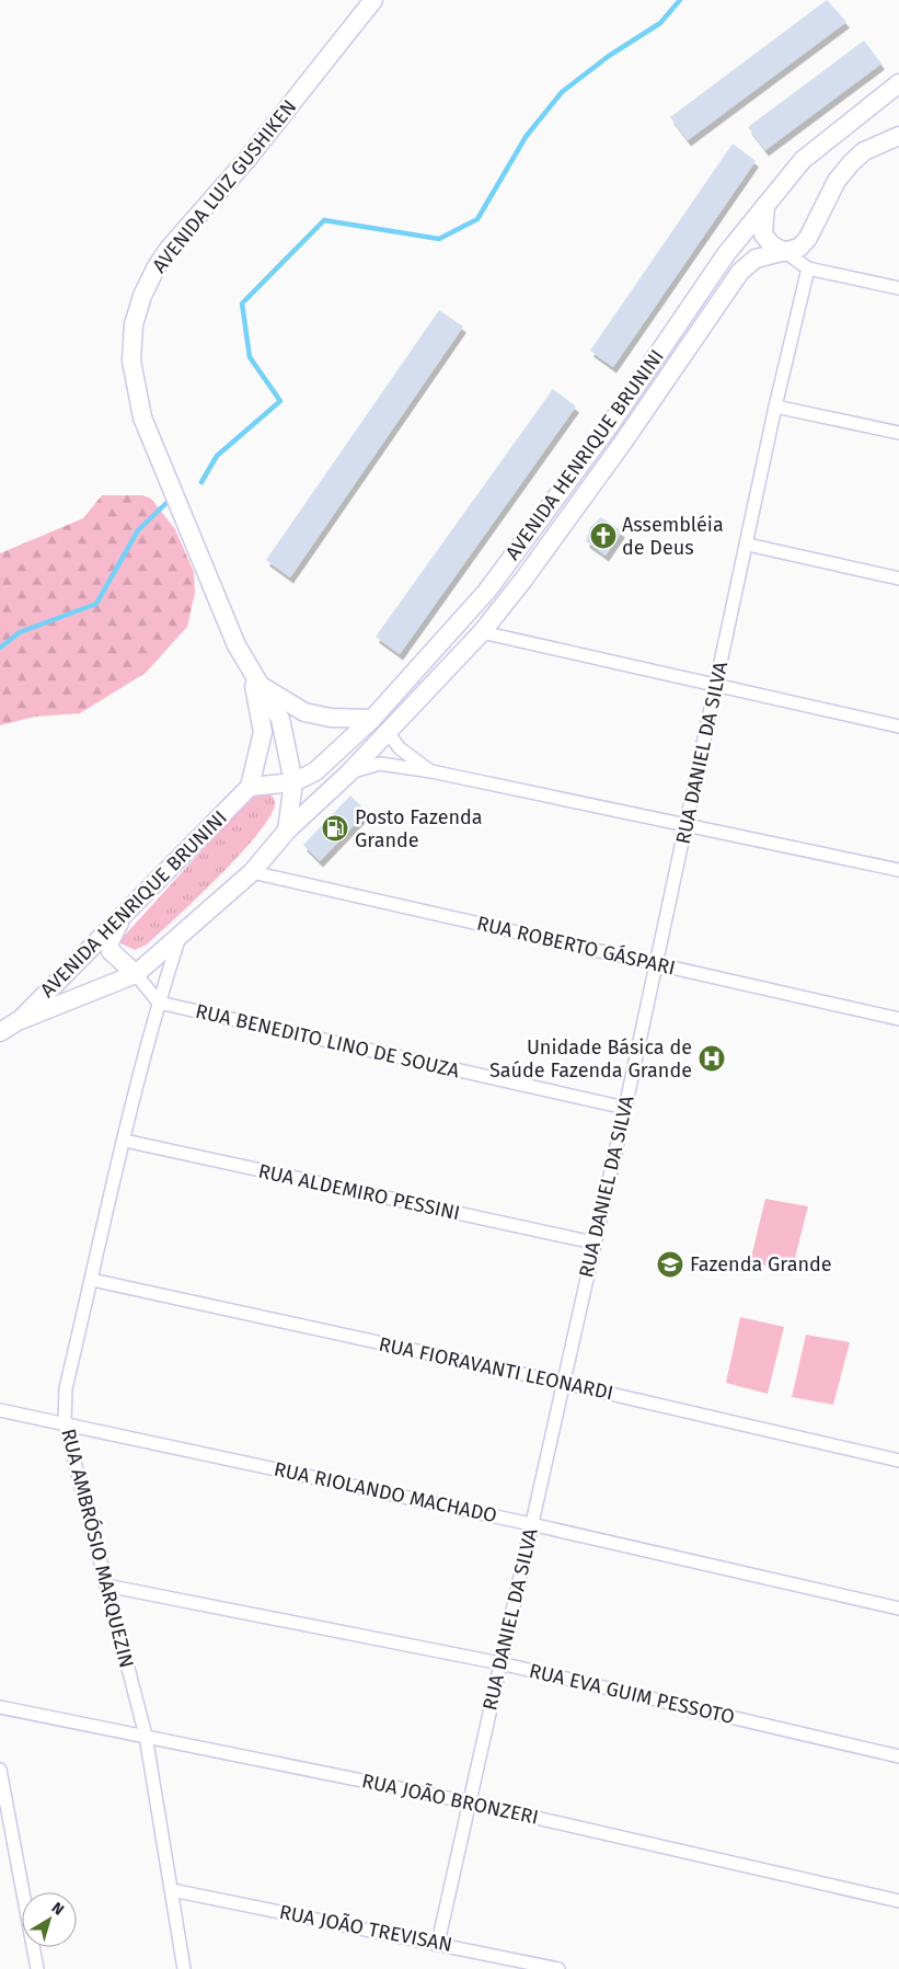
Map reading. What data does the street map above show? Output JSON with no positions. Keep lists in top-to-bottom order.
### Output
{
  "streets": {
    "main road": ["AVENIDA LUIZ GUSHIKEN", "AVENIDA HENRIQUE BRUNINI"],
    "street": [
      "RUA DANIEL DA SILVA",
      "RUA ROBERTO GÁSPARI",
      "RUA BENEDITO LINO DE SOUZA",
      "RUA ALDEMIRO PESSINI",
      "RUA FIORAVANTI LEONARDI",
      "RUA RIOLANDO MACHADO",
      "RUA AMBRÓSIO MARQUEZIN",
      "RUA EVA GUIM PESSOTO",
      "RUA JOÃO BRONZERI",
      "RUA JOÃO TREVISAN"
    ]
  },
  "crossings": [
    ["AVENIDA LUIZ GUSHIKEN", "AVENIDA HENRIQUE BRUNINI"],
    ["AVENIDA HENRIQUE BRUNINI", "RUA ROBERTO GÁSPARI"],
    ["AVENIDA HENRIQUE BRUNINI", "RUA AMBRÓSIO MARQUEZIN"],
    ["RUA DANIEL DA SILVA", "RUA ROBERTO GÁSPARI"],
    ["RUA DANIEL DA SILVA", "RUA BENEDITO LINO DE SOUZA"],
    ["RUA DANIEL DA SILVA", "RUA ALDEMIRO PESSINI"],
    ["RUA DANIEL DA SILVA", "RUA FIORAVANTI LEONARDI"],
    ["RUA DANIEL DA SILVA", "RUA RIOLANDO MACHADO"],
    ["RUA DANIEL DA SILVA", "RUA EVA GUIM PESSOTO"],
    ["RUA DANIEL DA SILVA", "RUA JOÃO BRONZERI"],
    ["RUA DANIEL DA SILVA", "RUA JOÃO TREVISAN"],
    ["RUA BENEDITO LINO DE SOUZA", "RUA AMBRÓSIO MARQUEZIN"],
    ["RUA ALDEMIRO PESSINI", "RUA AMBRÓSIO MARQUEZIN"],
    ["RUA FIORAVANTI LEONARDI", "RUA AMBRÓSIO MARQUEZIN"],
    ["RUA RIOLANDO MACHADO", "RUA AMBRÓSIO MARQUEZIN"],
    ["RUA AMBRÓSIO MARQUEZIN", "RUA EVA GUIM PESSOTO"],
    ["RUA AMBRÓSIO MARQUEZIN", "RUA JOÃO BRONZERI"],
    ["RUA AMBRÓSIO MARQUEZIN", "RUA JOÃO TREVISAN"]
  ],
  "places": {
    "church": ["Assembléia de Deus"],
    "fuel station": ["Posto Fazenda Grande"],
    "hospital": ["Unidade Básica de Saúde Fazenda Grande"],
    "school or university": ["Fazenda Grande"]
  },
  "north": "top right"
}
